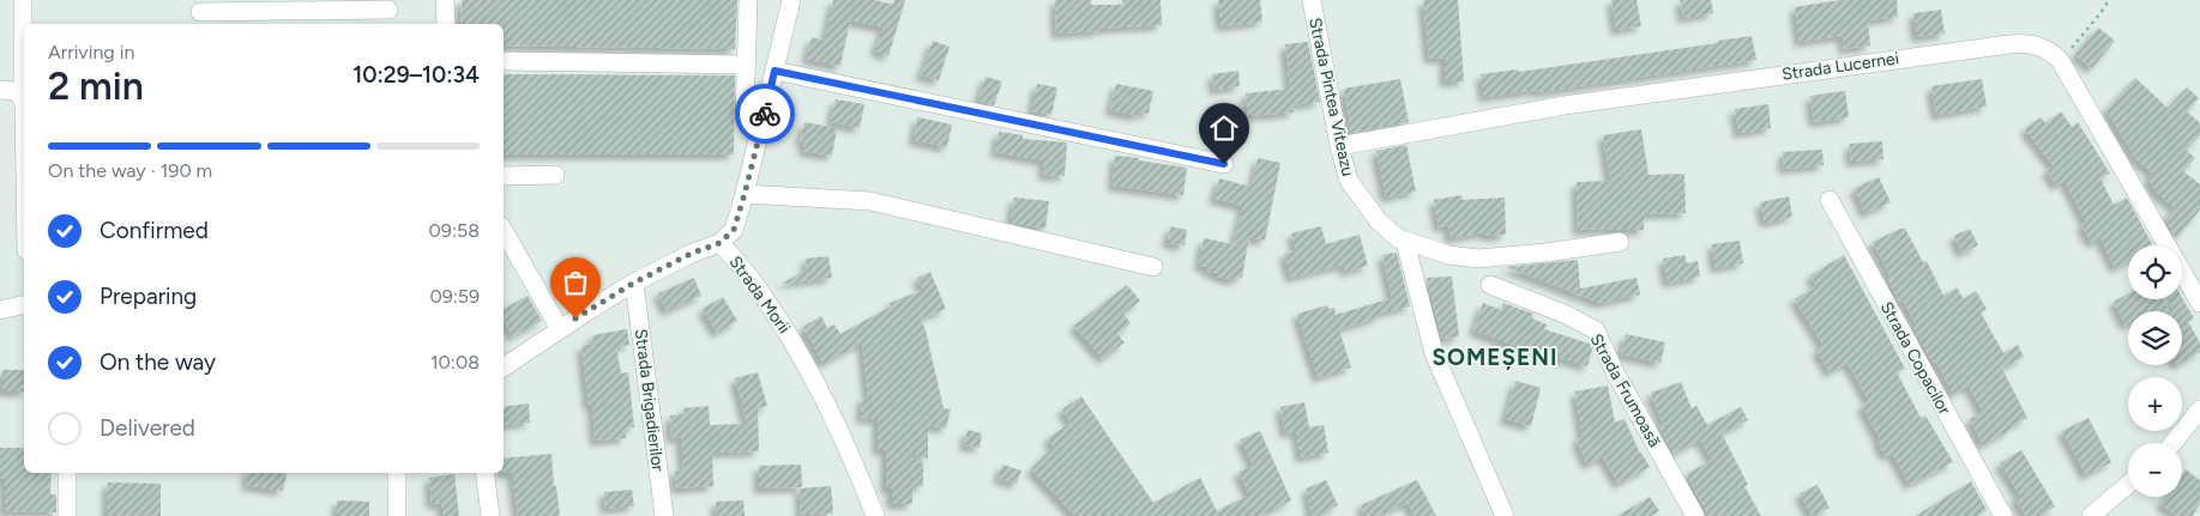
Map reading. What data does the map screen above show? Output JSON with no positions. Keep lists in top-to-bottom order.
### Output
{
  "streets": {
    "street": [
      "Strada Lucernei",
      "Strada Pintea Viteazu",
      "Strada Morii",
      "Strada Copacilor",
      "Strada Frumoasă",
      "Strada Brigadierilor"
    ]
  },
  "crossings": [
    ["Strada Lucernei", "Strada Pintea Viteazu"]
  ],
  "districts": ["SOMEȘENI"],
  "page": {
    "heading": ["2 min", "Arriving in", "10:29–10:34"],
    "bar": "On the way · 190 m",
    "list": [
      ["Confirmed", "09:58"],
      ["Preparing", "09:59"],
      ["On the way", "10:08"],
      "Delivered"
    ],
    "map_buttons": ["+", "−"]
  }
}
